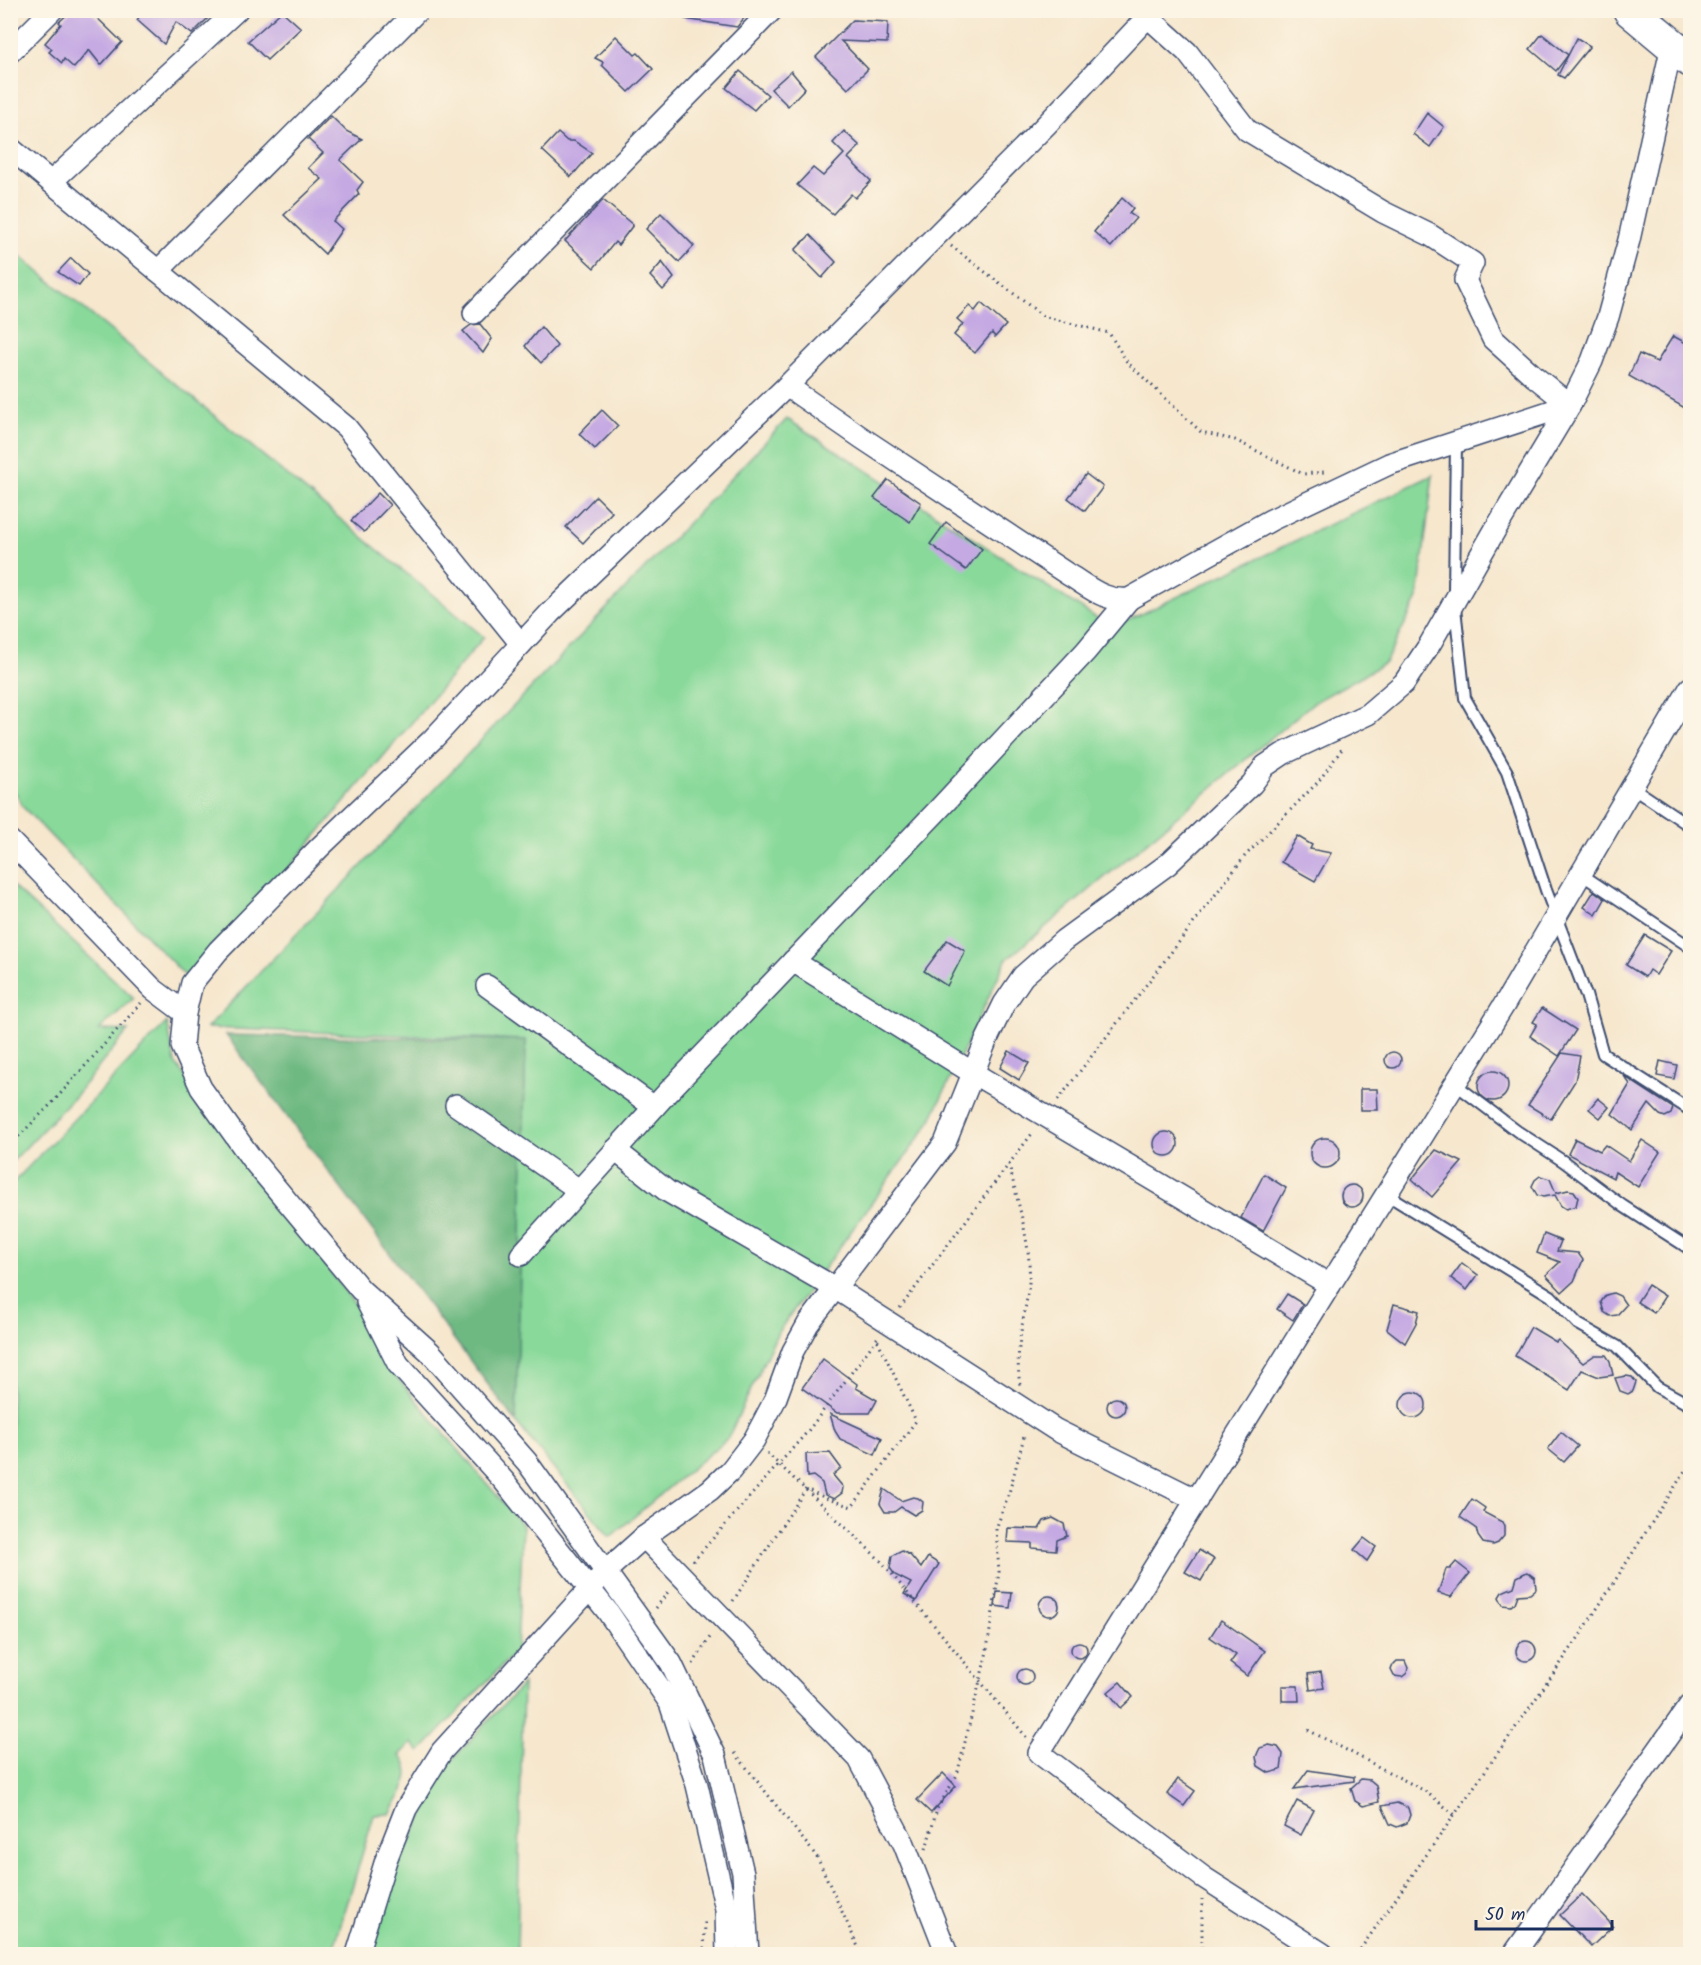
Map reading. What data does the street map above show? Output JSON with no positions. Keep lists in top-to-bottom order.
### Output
{
  "scale_bar": "50 m"
}
